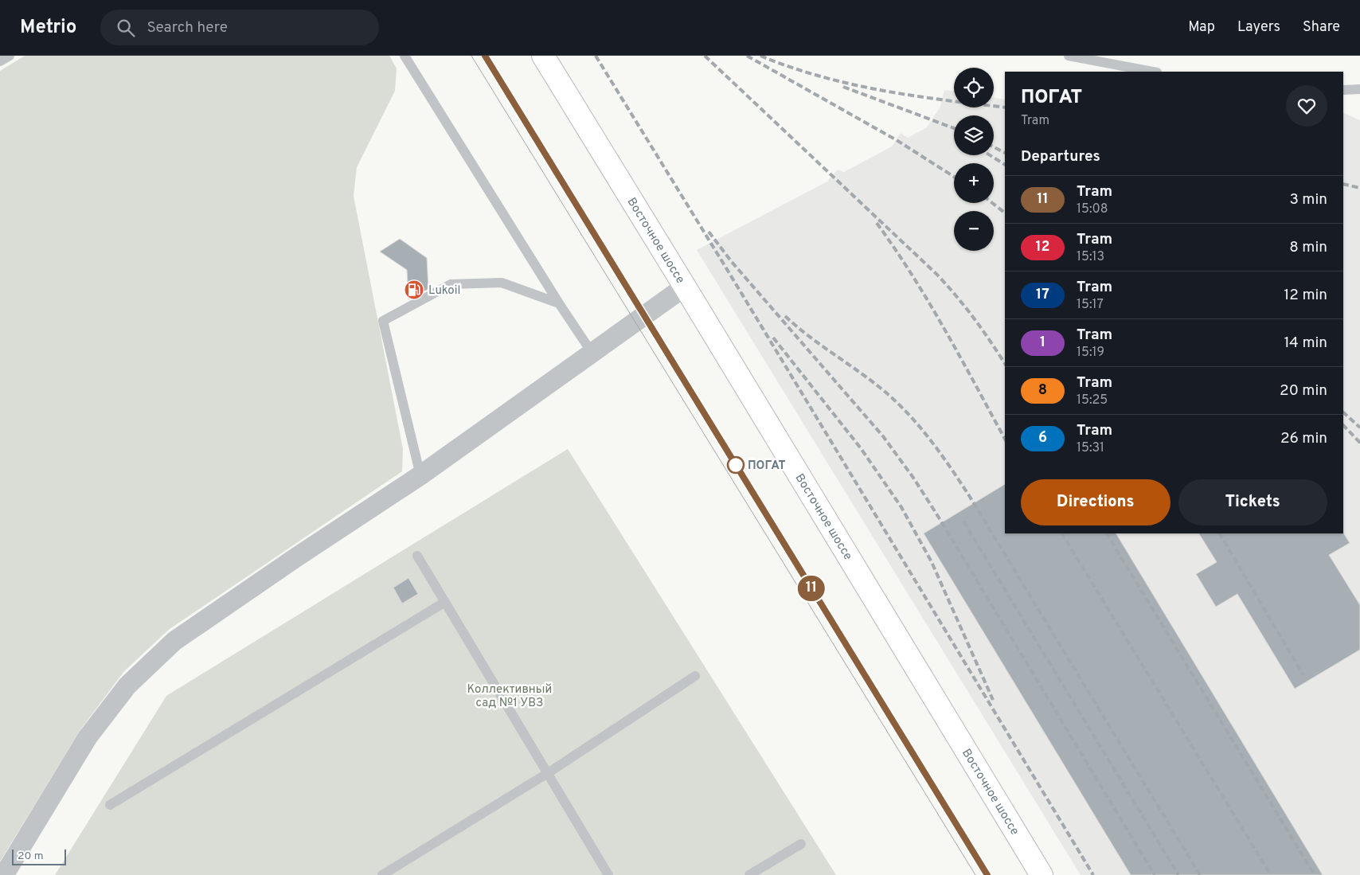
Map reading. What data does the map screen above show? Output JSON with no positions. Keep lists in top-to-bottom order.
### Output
{
  "streets": {
    "main road": ["Восточное шоссе"]
  },
  "parks": ["Коллективный сад №1 УВЗ"],
  "places": {
    "fuel station": ["Lukoil"],
    "other": ["ПОГАТ"]
  },
  "lines": ["tram line 11"],
  "scale_bar": "20 m",
  "page": {
    "header": "Metrio",
    "search": "Search here",
    "nav": ["Map", "Layers", "Share"],
    "on_map": "11",
    "map_buttons": ["+", "−"],
    "heading": [
      ["ПОГАТ", "Tram"],
      "Departures"
    ],
    "list": [
      {
        "mark": "11",
        "name": "Tram",
        "note": "15:08",
        "value": "3 min"
      },
      {
        "mark": "12",
        "name": "Tram",
        "note": "15:13",
        "value": "8 min"
      },
      {
        "mark": "17",
        "name": "Tram",
        "note": "15:17",
        "value": "12 min"
      },
      {
        "mark": "1",
        "name": "Tram",
        "note": "15:19",
        "value": "14 min"
      },
      {
        "mark": "8",
        "name": "Tram",
        "note": "15:25",
        "value": "20 min"
      },
      {
        "mark": "6",
        "name": "Tram",
        "note": "15:31",
        "value": "26 min"
      }
    ],
    "buttons": ["Directions", "Tickets"],
    "scale": "20 m"
  }
}
